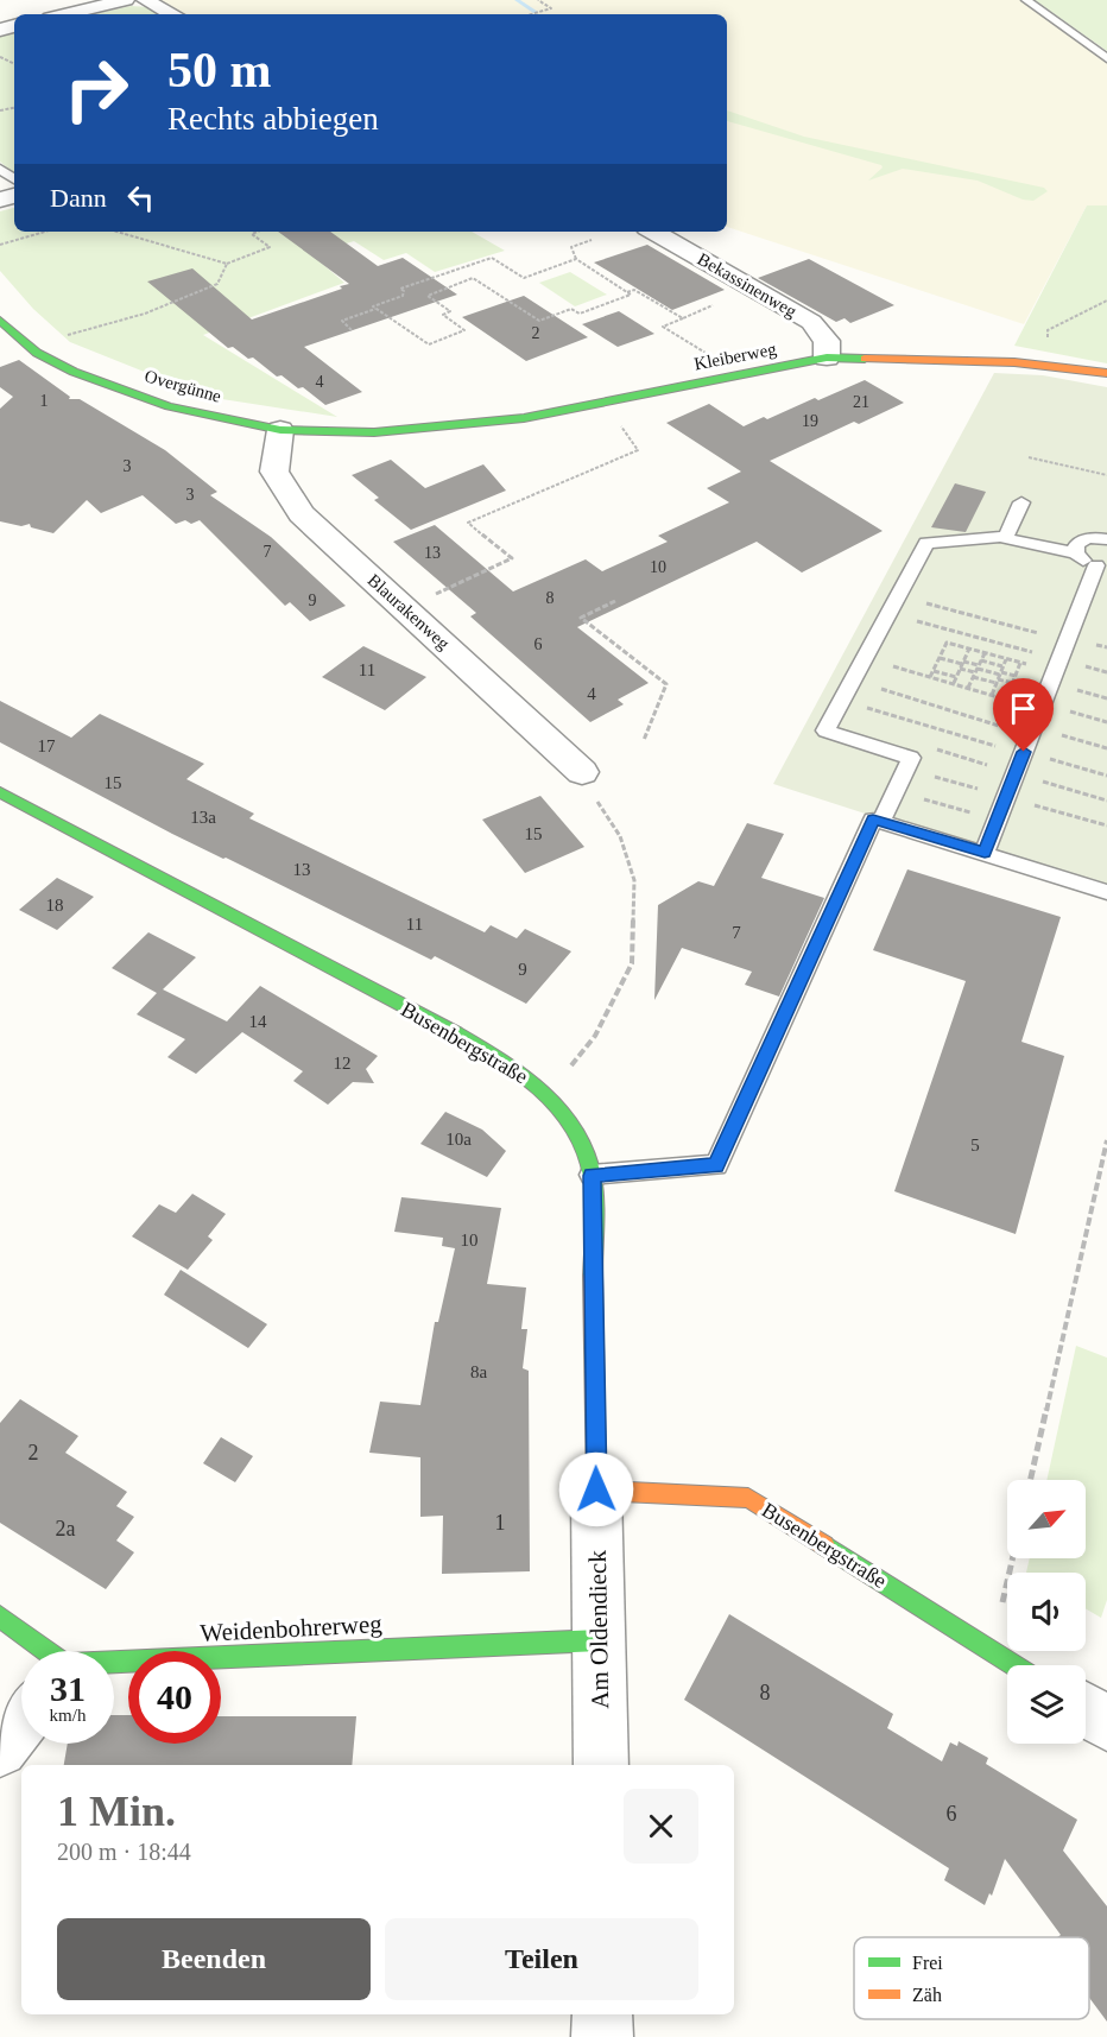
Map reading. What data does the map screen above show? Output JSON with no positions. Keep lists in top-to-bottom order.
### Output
{
  "streets": {
    "street": [
      "Bekassinenweg",
      "Kleiberweg",
      "Overgünne",
      "Blaurakenweg",
      "Busenbergstraße",
      "Weidenbohrerweg",
      "Am Oldendieck"
    ]
  },
  "crossings": [
    ["Bekassinenweg", "Kleiberweg"],
    ["Kleiberweg", "Overgünne"],
    ["Overgünne", "Blaurakenweg"],
    ["Busenbergstraße", "Am Oldendieck"],
    ["Weidenbohrerweg", "Am Oldendieck"]
  ],
  "house_numbers": [
    "2",
    "4",
    "1",
    "21",
    "19",
    "3",
    "3",
    "7",
    "13",
    "10",
    "8",
    "9",
    "6",
    "11",
    "4",
    "17",
    "15",
    "13a",
    "15",
    "13",
    "18",
    "11",
    "7",
    "9",
    "14",
    "12",
    "10a",
    "5",
    "10",
    "8a",
    "2",
    "1",
    "2a",
    "8",
    "6"
  ],
  "legend": ["Frei", "Zäh"],
  "north": "top right",
  "page": {
    "turn": ["50 m", "Rechts abbiegen"],
    "then": "Dann",
    "speed": "31 km/h",
    "limit": "40",
    "heading": ["1 Min.", "200 m · 18:44"],
    "buttons": ["Beenden", "Teilen"]
  }
}
